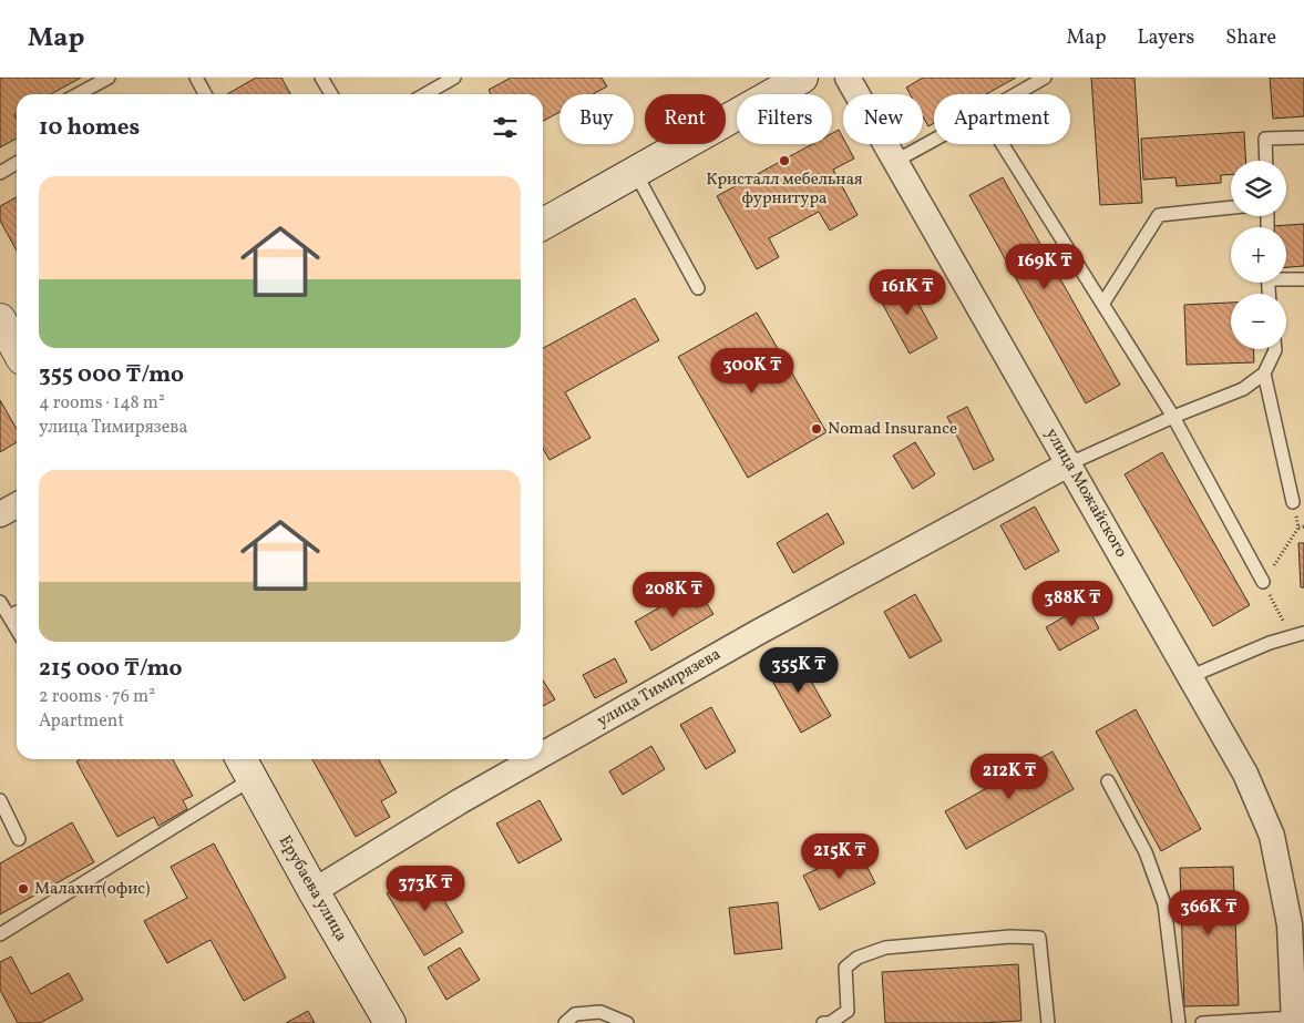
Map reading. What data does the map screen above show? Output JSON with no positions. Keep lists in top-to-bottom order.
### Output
{
  "streets": {
    "main road": ["Ерубаева улица"],
    "street": ["улица Можайского", "улица Тимирязева"]
  },
  "crossings": [
    ["улица Можайского", "улица Тимирязева"],
    ["улица Тимирязева", "Ерубаева улица"]
  ],
  "places": ["Кристалл мебельная фурнитура", "Nomad Insurance", "Малахит(офис)"],
  "page": {
    "header": "Map",
    "nav": ["Map", "Layers", "Share"],
    "chip": [
      "Buy",
      "Rent",
      "Filters",
      "New",
      "Apartment"
    ],
    "heading": "10 homes",
    "map_buttons": ["+", "−"],
    "list": [
      {
        "name": "355 000 ₸/mo",
        "note": "4 rooms · 148 m² · улица Тимирязева"
      },
      {
        "name": "215 000 ₸/mo",
        "note": "2 rooms · 76 m² · Apartment"
      }
    ],
    "price": [
      "169K ₸",
      "161K ₸",
      "300K ₸",
      "208K ₸",
      "388K ₸",
      "355K ₸",
      "212K ₸",
      "215K ₸",
      "373K ₸",
      "366K ₸"
    ]
  }
}
